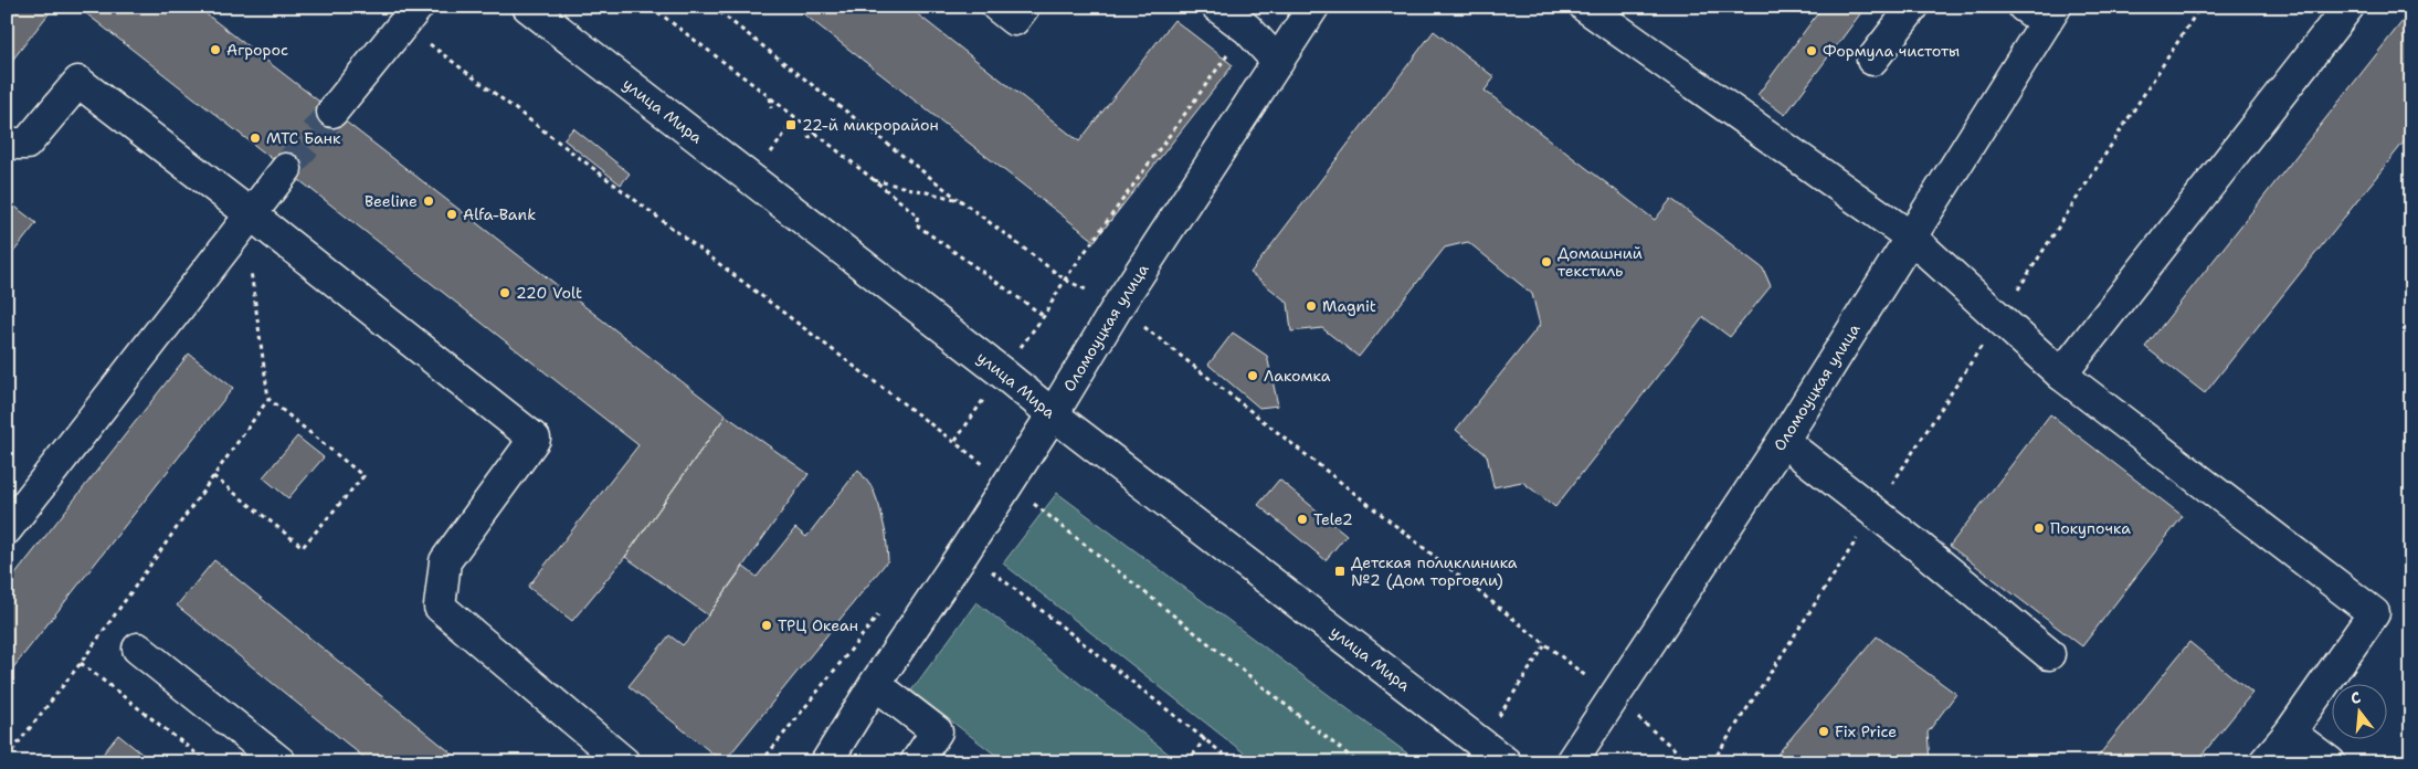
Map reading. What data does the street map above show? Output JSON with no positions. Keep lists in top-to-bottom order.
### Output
{
  "streets": {
    "street": ["улица Мира", "Оломоуцкая улица"]
  },
  "crossings": [
    ["улица Мира", "Оломоуцкая улица"]
  ],
  "places": {
    "other": [
      "Агророс",
      "Формула чистоты",
      "МТС Банк",
      "Beeline",
      "Alfa-Bank",
      "Домашний текстиль",
      "220 Volt",
      "Magnit",
      "Лакомка",
      "Tele2",
      "Покупочка",
      "ТРЦ Океан",
      "Fix Price"
    ],
    "transit": ["22-й микрорайон", "Детская поликлиника №2 (Дом торговли)"]
  },
  "north": "top"
}
